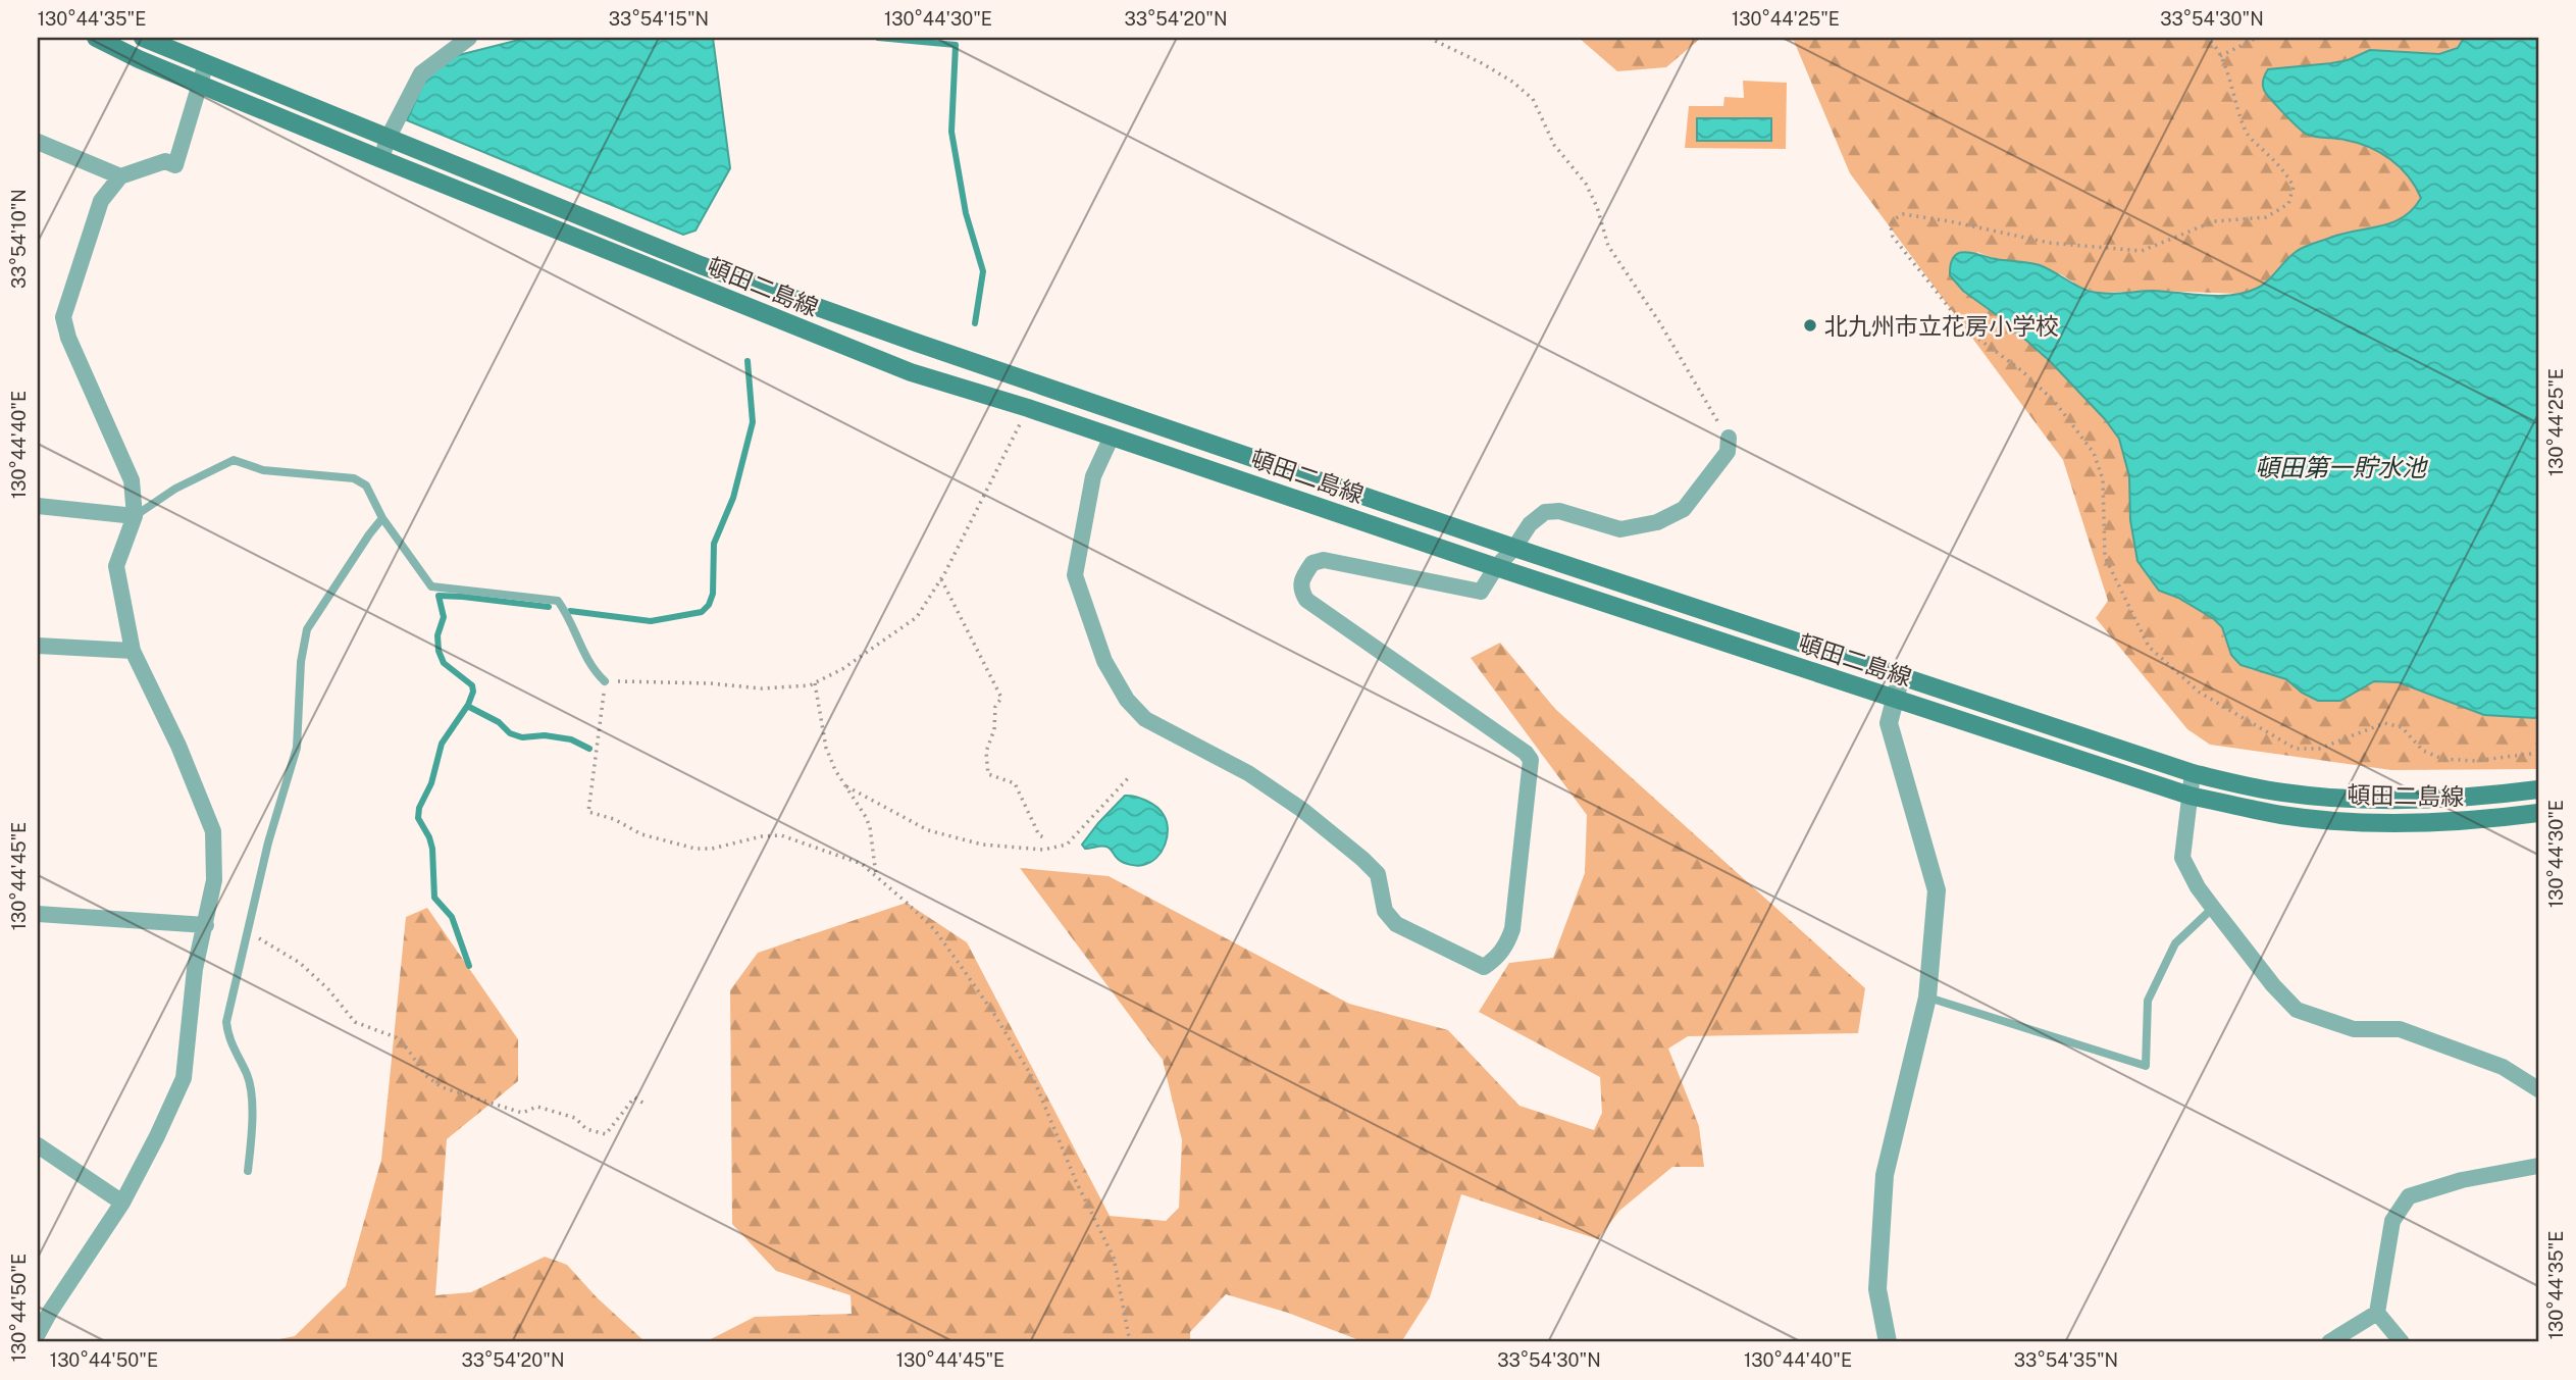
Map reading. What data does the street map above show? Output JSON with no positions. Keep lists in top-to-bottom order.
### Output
{
  "streets": {
    "main road": ["頓田二島線"]
  },
  "water": ["頓田第一貯水池"],
  "places": ["北九州市立花房小学校"],
  "coordinates": [
    "130°44'35\"E",
    "33°54'15\"N",
    "130°44'30\"E",
    "33°54'20\"N",
    "130°44'25\"E",
    "33°54'30\"N",
    "33°54'10\"N",
    "130°44'40\"E",
    "130°44'45\"E",
    "130°44'50\"E",
    "33°54'35\"N"
  ]
}
